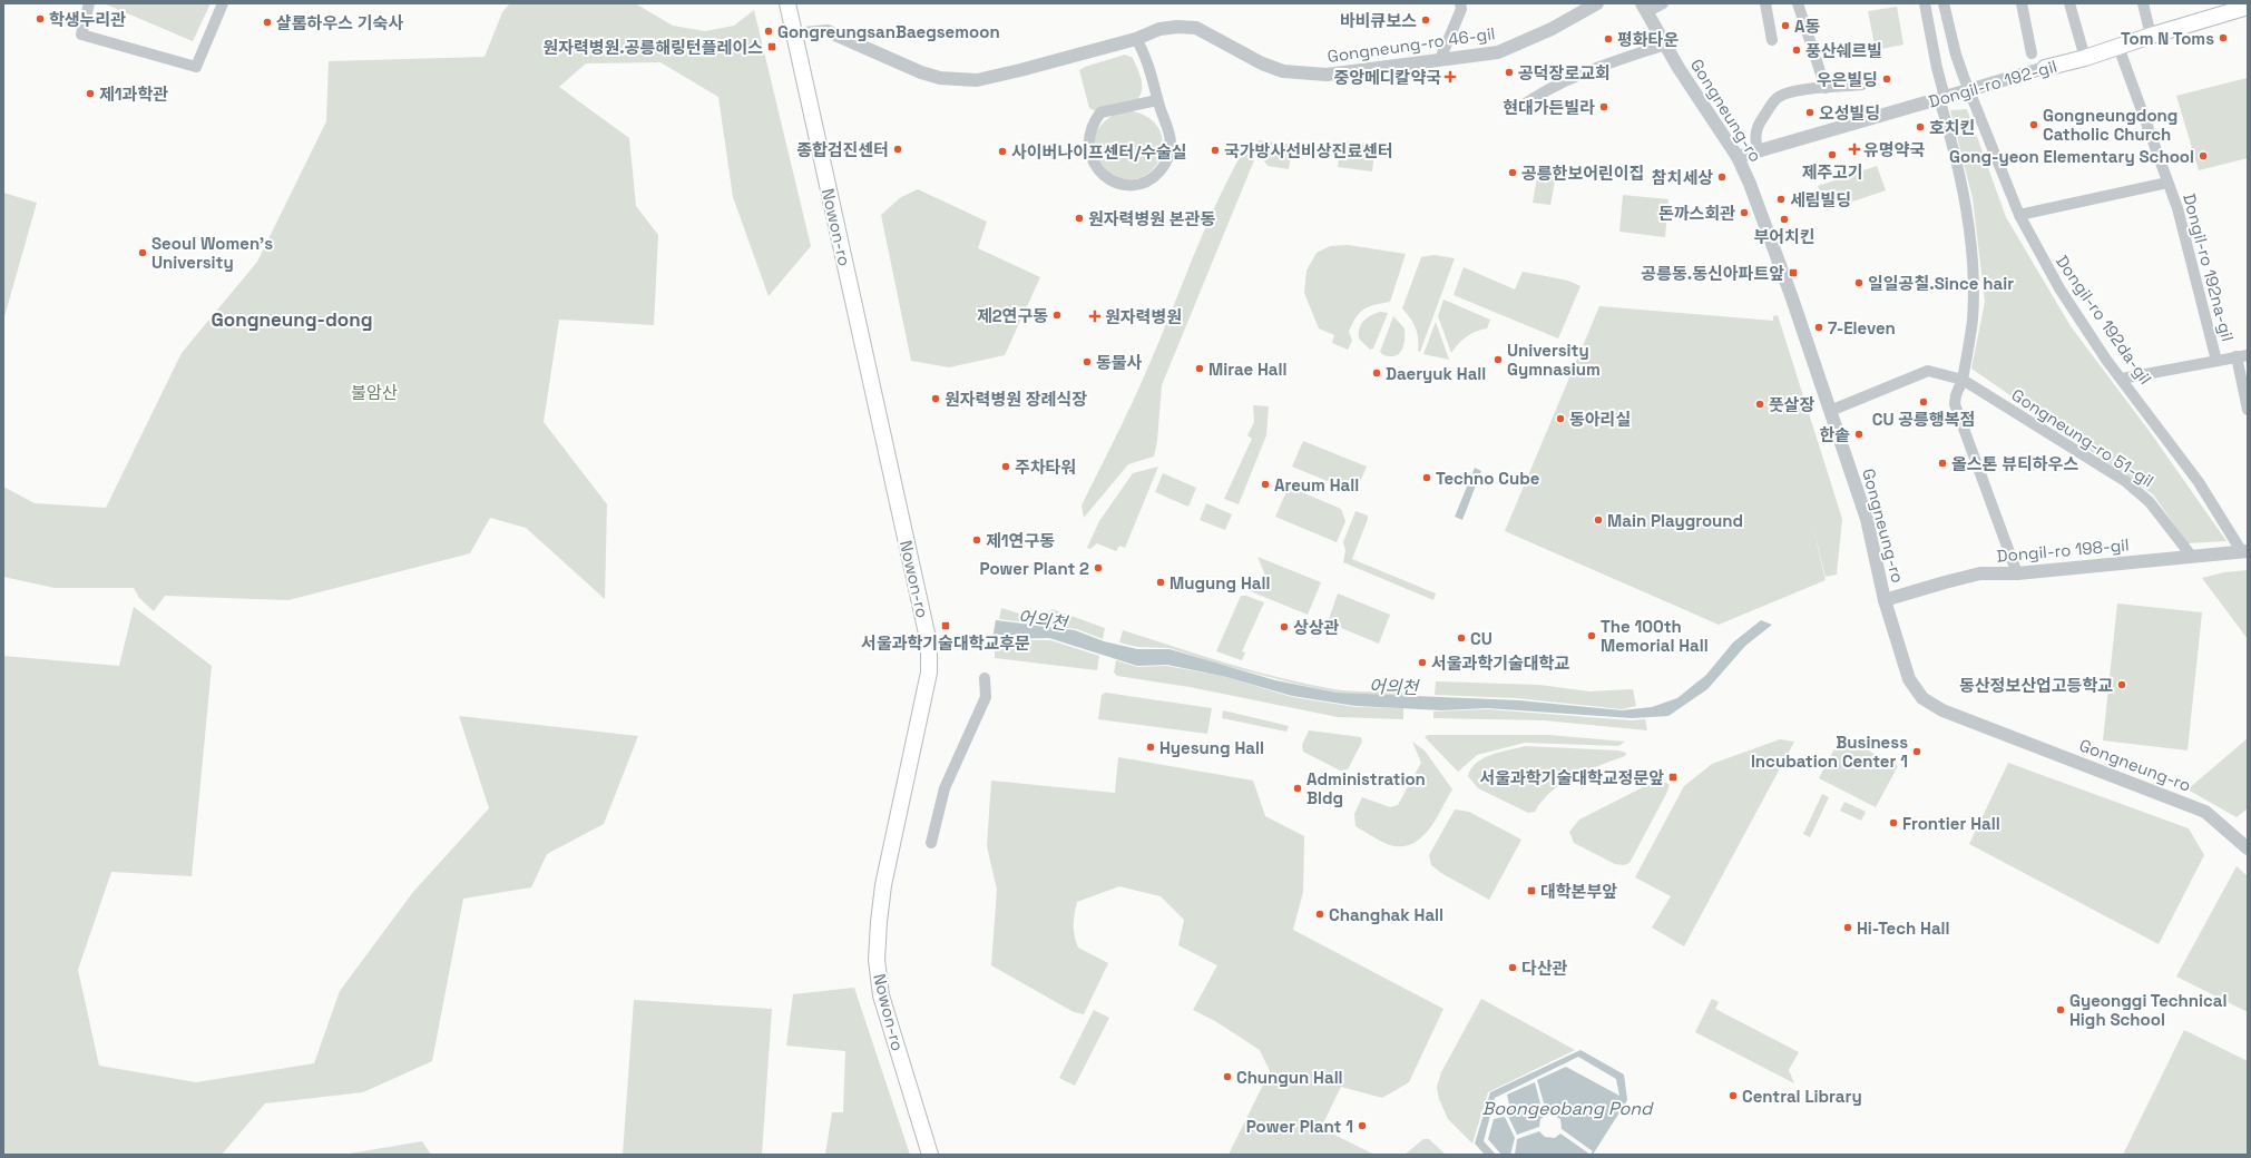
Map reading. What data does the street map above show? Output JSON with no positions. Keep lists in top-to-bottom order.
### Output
{
  "streets": {
    "main road": ["Dongil-ro 192-gil", "Nowon-ro"],
    "street": [
      "Gongneung-ro 46-gil",
      "Gongneung-ro",
      "Dongil-ro 192na-gil",
      "Dongil-ro 192da-gil",
      "Gongneung-ro 51-gil",
      "Dongil-ro 198-gil"
    ]
  },
  "crossings": [
    ["Gongneung-ro 46-gil", "Nowon-ro"],
    ["Dongil-ro 192-gil", "Gongneung-ro"],
    ["Dongil-ro 192-gil", "Dongil-ro 192na-gil"],
    ["Dongil-ro 192-gil", "Dongil-ro 192da-gil"],
    ["Gongneung-ro", "Gongneung-ro 51-gil"],
    ["Gongneung-ro", "Dongil-ro 198-gil"],
    ["Dongil-ro 192na-gil", "Dongil-ro 192da-gil"],
    ["Dongil-ro 192da-gil", "Dongil-ro 198-gil"],
    ["Gongneung-ro 51-gil", "Dongil-ro 198-gil"]
  ],
  "districts": ["Gongneung-dong"],
  "water": ["어의천", "Boongeobang Pond"],
  "parks": ["불암산"],
  "places": {
    "other": [
      "학생누리관",
      "바비큐보스",
      "샬롬하우스 기숙사",
      "A동",
      "GongreungsanBaegsemoon",
      "Tom N Toms",
      "평화타운",
      "풍산쉐르빌",
      "공덕장로교회",
      "우은빌딩",
      "제1과학관",
      "현대가든빌라",
      "오성빌딩",
      "Gongneungdong Catholic Church",
      "호치킨",
      "종합검진센터",
      "국가방사선비상진료센터",
      "사이버나이프센터/수술실",
      "제주고기",
      "Gong-yeon Elementary School",
      "공릉한보어린이집",
      "참치세상",
      "세림빌딩",
      "돈까스회관",
      "원자력병원 본관동",
      "부어치킨",
      "Seoul Women's University",
      "일일공칠.Since hair",
      "제2연구동",
      "7-Eleven",
      "University Gymnasium",
      "동물사",
      "Mirae Hall",
      "Daeryuk Hall",
      "원자력병원 장례식장",
      "CU 공릉행복점",
      "풋살장",
      "동아리실",
      "한솥",
      "올스톤 뷰티하우스",
      "주차타워",
      "Techno Cube",
      "Areum Hall",
      "Main Playground",
      "제1연구동",
      "Power Plant 2",
      "Mugung Hall",
      "상상관",
      "The 100th Memorial Hall",
      "CU",
      "서울과학기술대학교",
      "동산정보산업고등학교",
      "Hyesung Hall",
      "Business Incubation Center 1",
      "Administration Bldg",
      "Frontier Hall",
      "Changhak Hall",
      "Hi-Tech Hall",
      "다산관",
      "Gyeonggi Technical High School",
      "Chungun Hall",
      "Central Library",
      "Power Plant 1"
    ],
    "transit": [
      "원자력병원.공릉해링턴플레이스",
      "공릉동.동신아파트앞",
      "서울과학기술대학교후문",
      "서울과학기술대학교정문앞",
      "대학본부앞"
    ],
    "health": ["중앙메디칼약국", "유명약국", "원자력병원"]
  }
}
